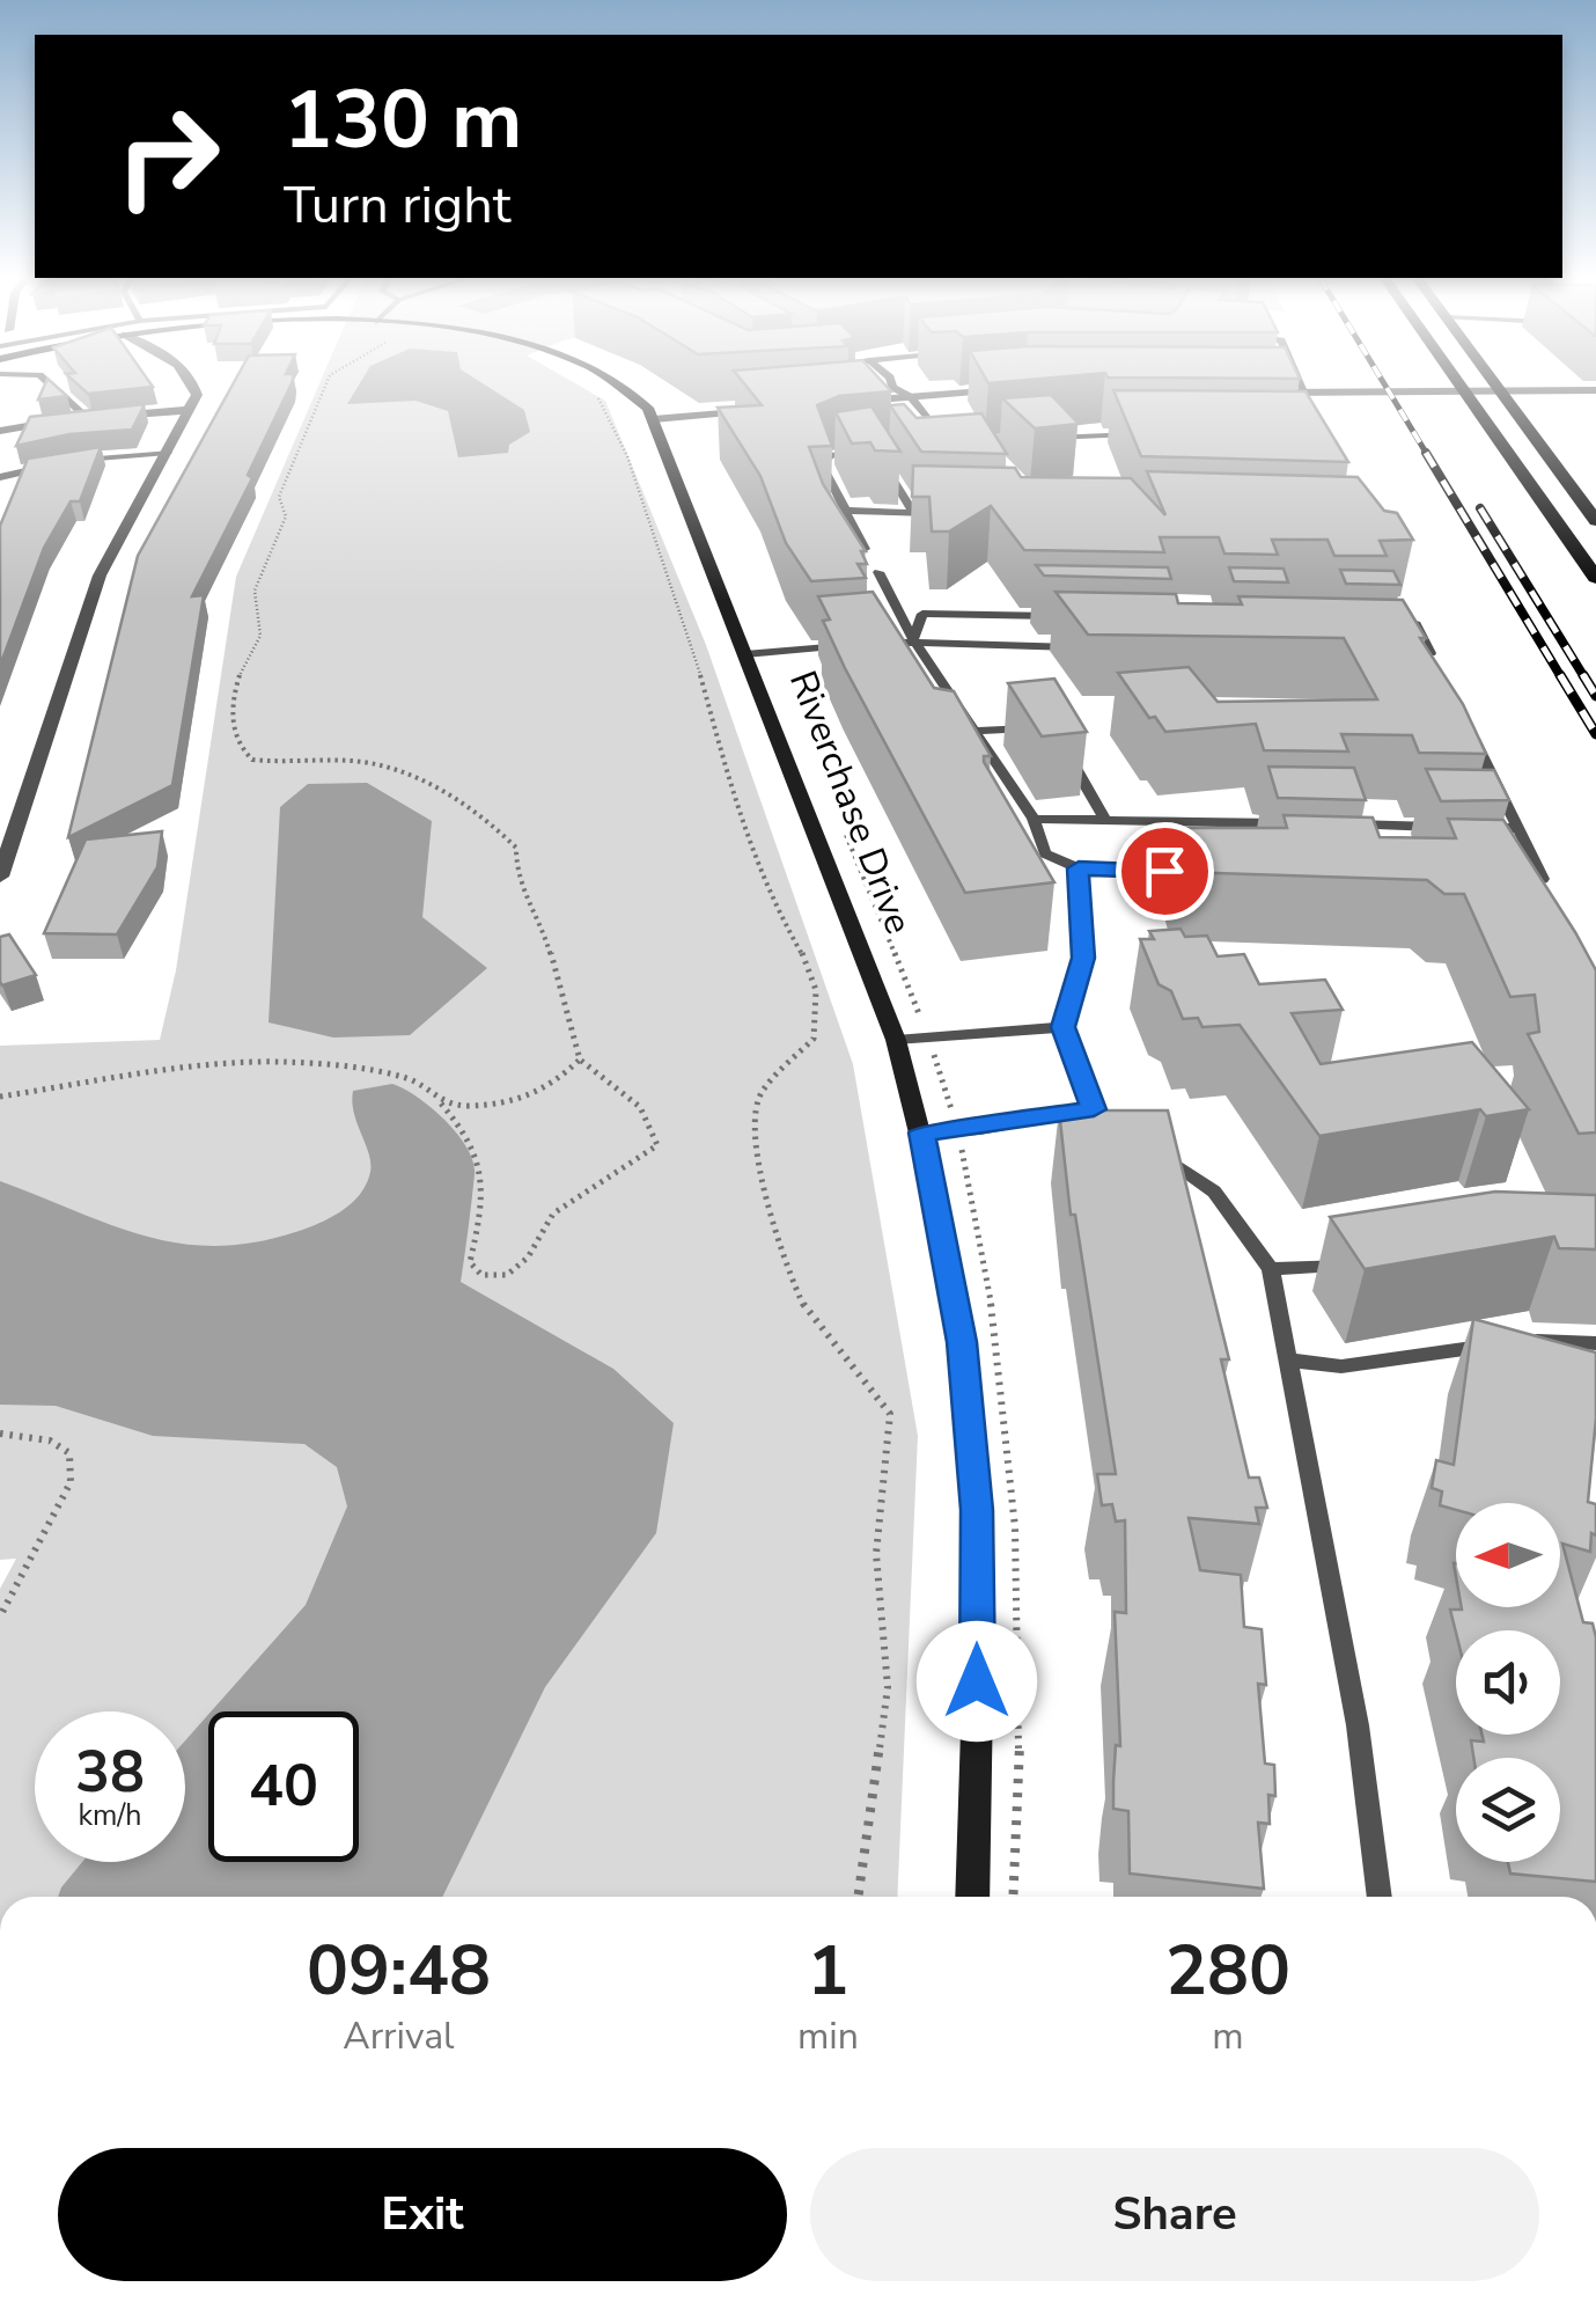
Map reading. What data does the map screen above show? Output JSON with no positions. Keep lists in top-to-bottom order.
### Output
{
  "streets": {
    "street": ["Riverchase Drive"]
  },
  "north": "left",
  "page": {
    "turn": ["130 m", "Turn right"],
    "speed": "38 km/h",
    "limit": "40",
    "eta": [
      "09:48",
      "Arrival",
      "1",
      "min",
      "280",
      "m"
    ],
    "buttons": ["Exit", "Share"]
  }
}
